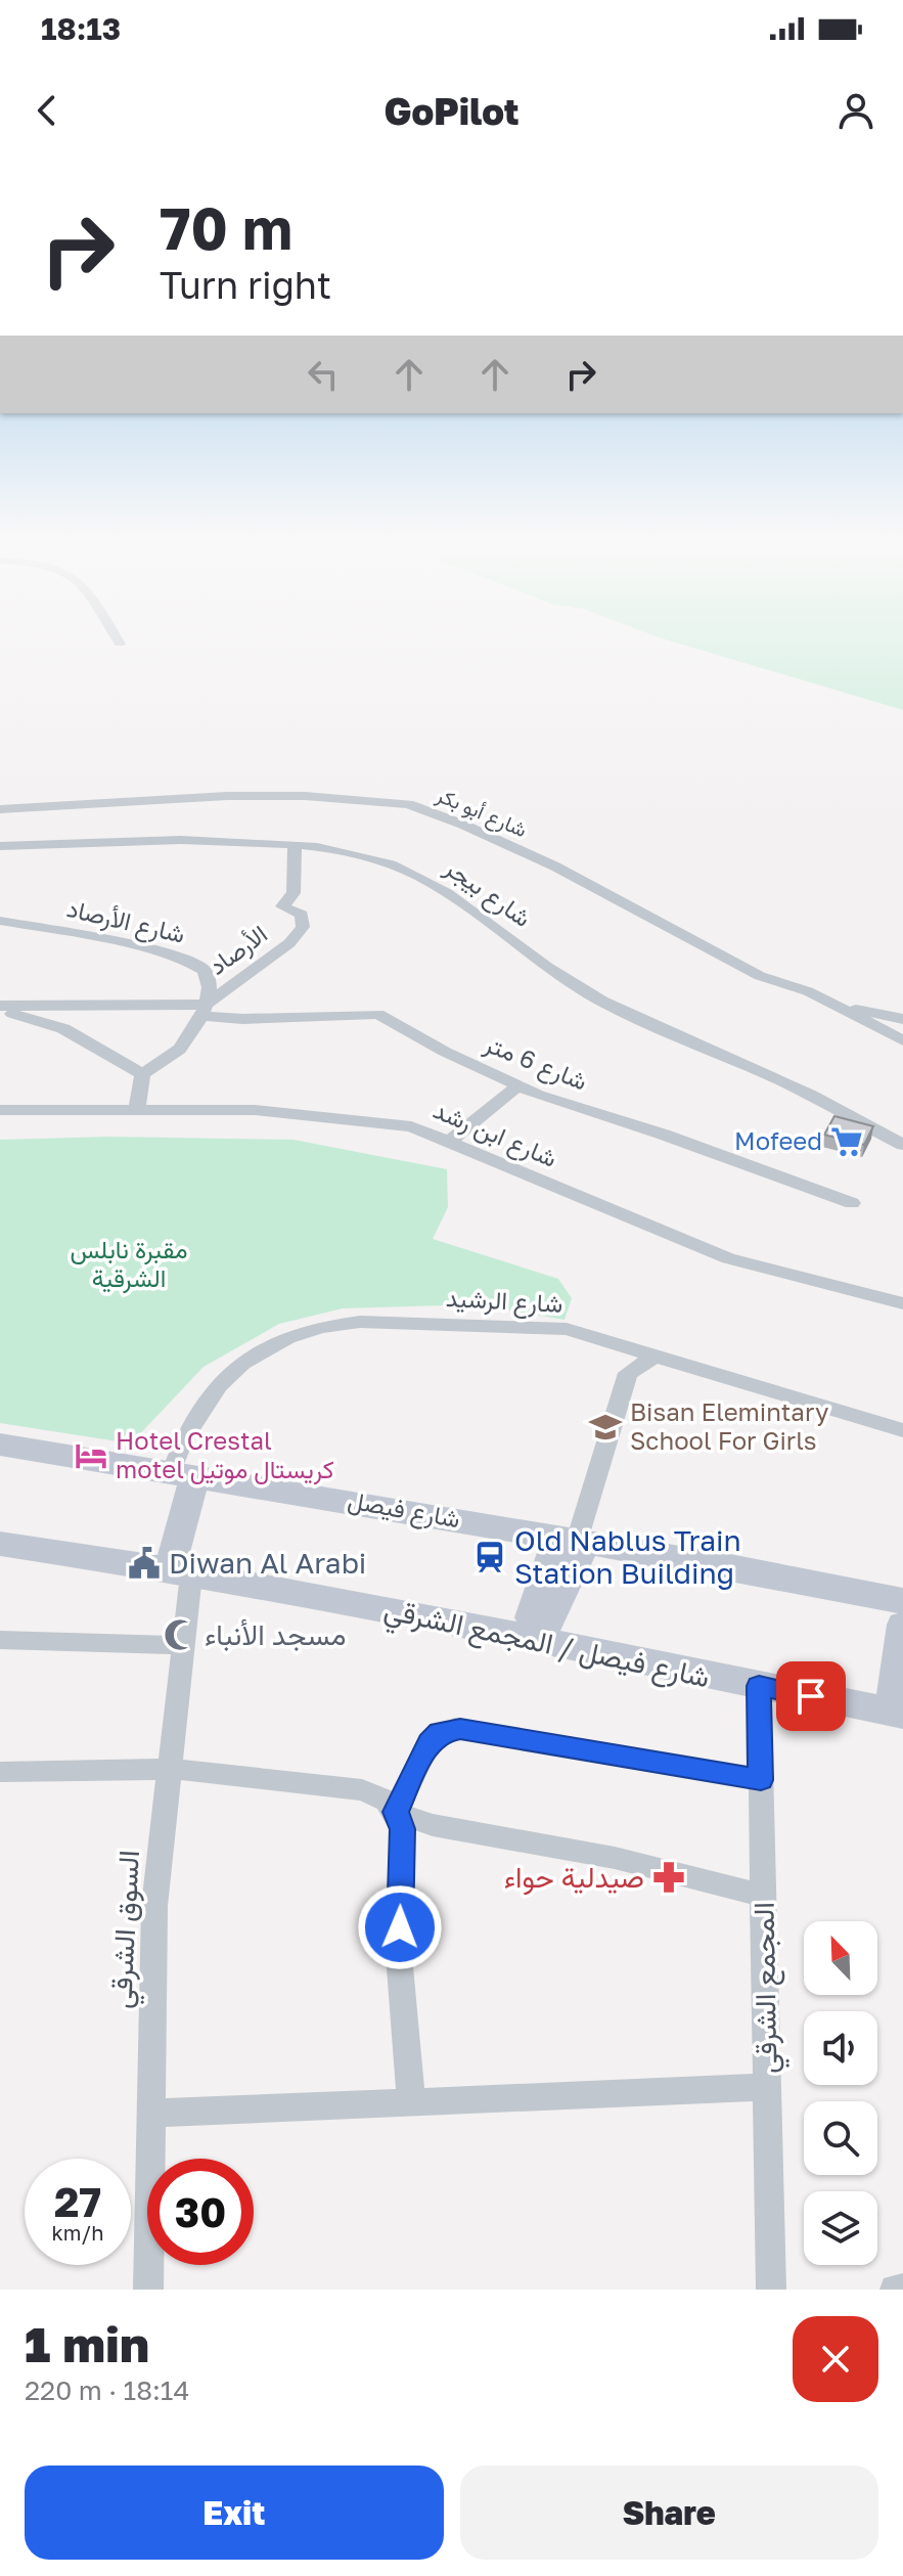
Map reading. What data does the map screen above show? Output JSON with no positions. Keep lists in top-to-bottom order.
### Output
{
  "streets": {
    "main road": ["شارع فيصل", "شارع فيصل / المجمع الشرقي"],
    "street": [
      "شارع أبو بكر",
      "شارع بيجر",
      "شارع الأرصاد",
      "الأرصاد",
      "شارع 6 متر",
      "شارع ابن رشد",
      "شارع الرشيد",
      "السوق الشرقي",
      "المجمع الشرقي"
    ]
  },
  "crossings": [
    ["شارع بيجر", "الأرصاد"],
    ["شارع الأرصاد", "الأرصاد"],
    ["شارع الأرصاد", "شارع 6 متر"],
    ["الأرصاد", "شارع 6 متر"],
    ["شارع الرشيد", "شارع فيصل"],
    ["شارع فيصل / المجمع الشرقي", "السوق الشرقي"],
    ["شارع فيصل / المجمع الشرقي", "المجمع الشرقي"]
  ],
  "parks": ["مقبرة نابلس الشرقية"],
  "places": {
    "supermarket": ["Mofeed"],
    "school or university": ["Bisan Elemintary School For Girls"],
    "hotel": ["Hotel Crestal motel كريستال موتيل"],
    "station": ["Old Nablus Train Station Building"],
    "public building": ["Diwan Al Arabi"],
    "mosque": ["مسجد الأنباء"],
    "pharmacy": ["صيدلية حواء"]
  },
  "north": "top left",
  "page": {
    "status": "18:13",
    "header": "GoPilot",
    "turn": ["70 m", "Turn right"],
    "speed": "27 km/h",
    "limit": "30",
    "heading": ["1 min", "220 m · 18:14"],
    "buttons": ["Exit", "Share"]
  }
}
